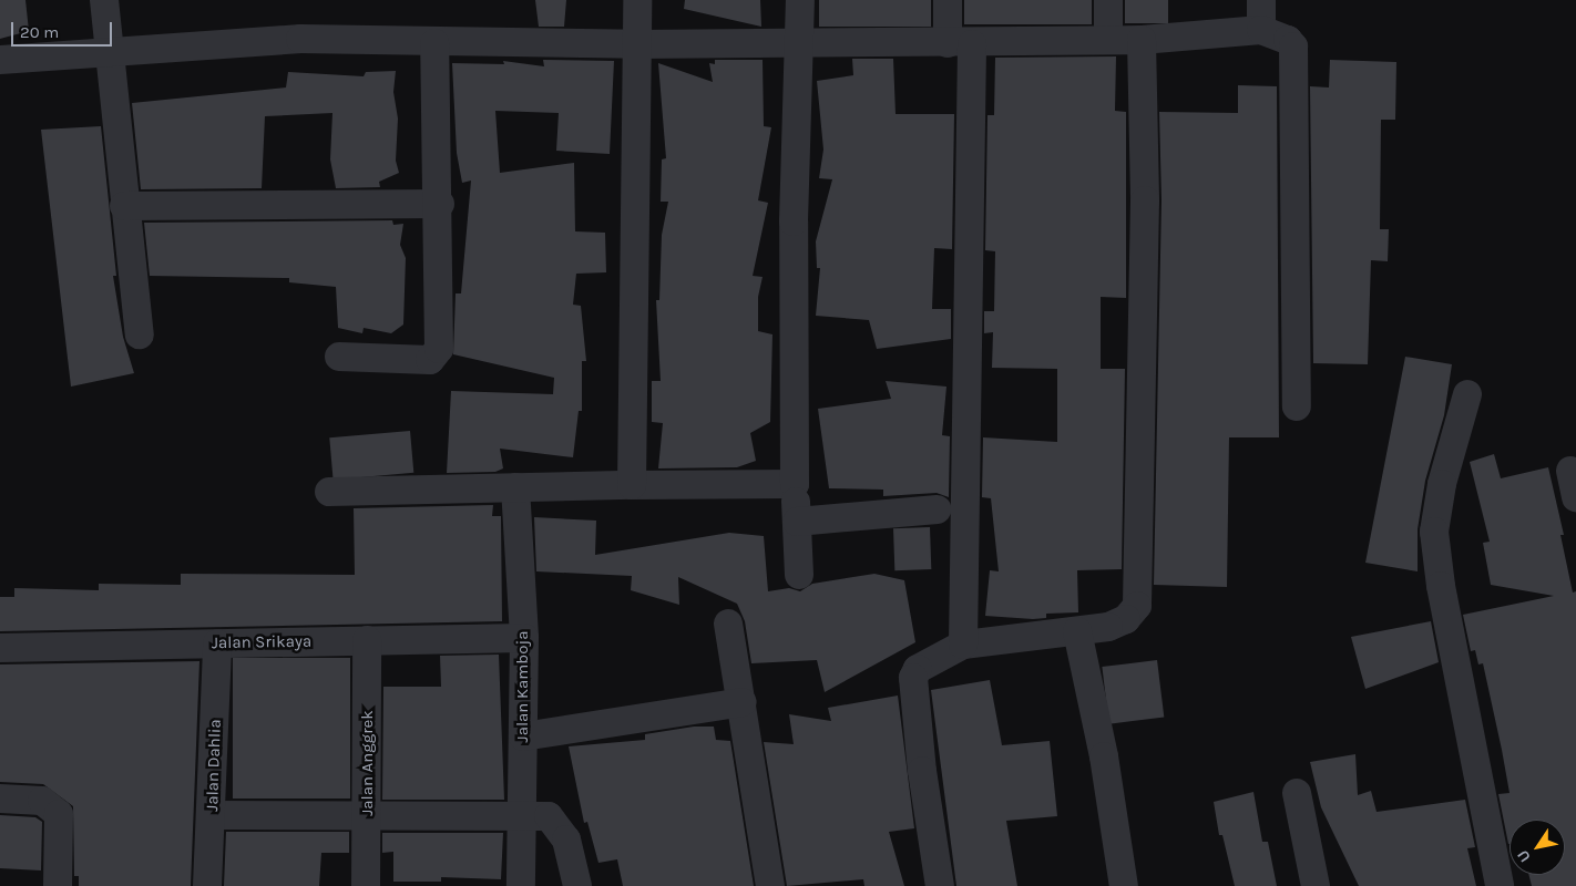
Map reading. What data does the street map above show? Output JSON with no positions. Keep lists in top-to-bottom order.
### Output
{
  "streets": {
    "street": [
      "Jalan Srikaya",
      "Jalan Kamboja",
      "Jalan Anggrek",
      "Jalan Dahlia"
    ]
  },
  "crossings": [
    ["Jalan Srikaya", "Jalan Kamboja"],
    ["Jalan Srikaya", "Jalan Anggrek"],
    ["Jalan Srikaya", "Jalan Dahlia"]
  ],
  "scale_bar": "20 m",
  "north": "bottom left"
}
